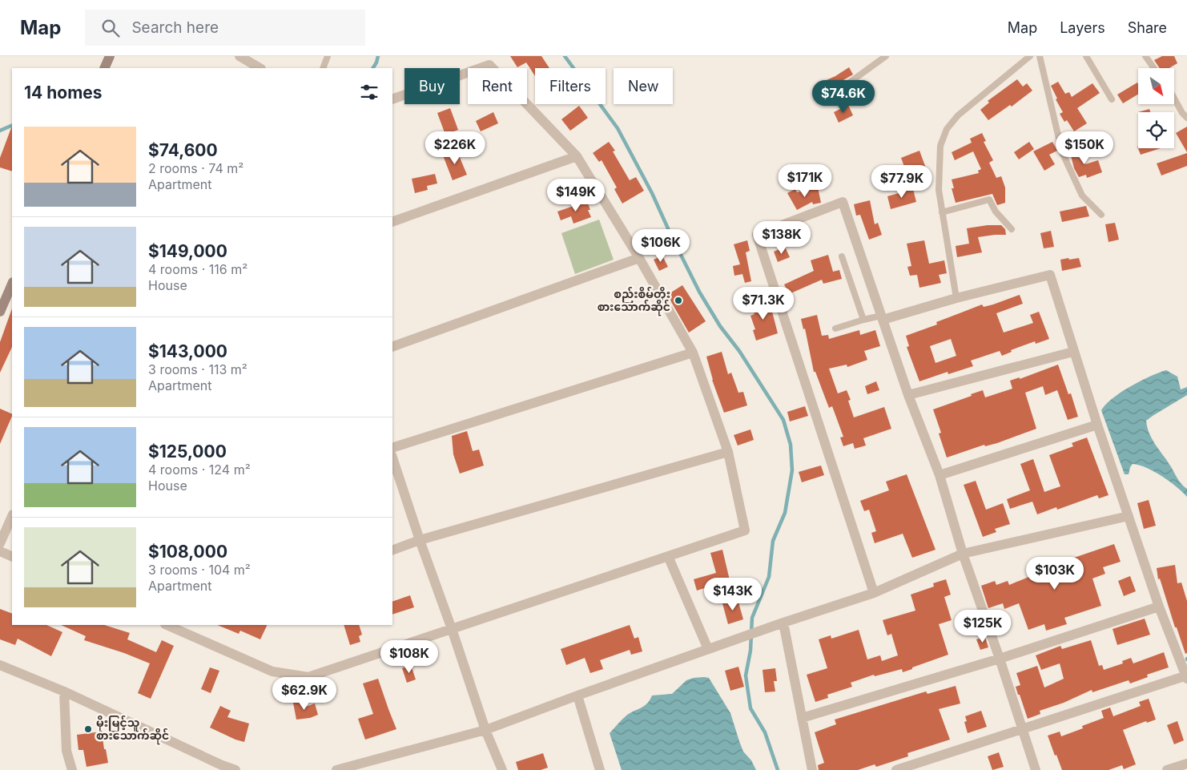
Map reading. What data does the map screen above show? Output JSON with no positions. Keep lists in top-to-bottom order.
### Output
{
  "places": ["စည်းစိမ်တိုး စားသောက်ဆိုင်", "မိုးမြင့်သူ စားသောက်ဆိုင်"],
  "north": "bottom right",
  "page": {
    "header": "Map",
    "search": "Search here",
    "nav": ["Map", "Layers", "Share"],
    "chip": [
      "Buy",
      "Rent",
      "Filters",
      "New"
    ],
    "heading": "14 homes",
    "price": [
      "$74.6K",
      "$226K",
      "$150K",
      "$171K",
      "$77.9K",
      "$149K",
      "$138K",
      "$106K",
      "$71.3K",
      "$103K",
      "$143K",
      "$125K",
      "$108K",
      "$62.9K"
    ],
    "list": [
      {
        "name": "$74,600",
        "note": "2 rooms · 74 m² · Apartment"
      },
      {
        "name": "$149,000",
        "note": "4 rooms · 116 m² · House"
      },
      {
        "name": "$143,000",
        "note": "3 rooms · 113 m² · Apartment"
      },
      {
        "name": "$125,000",
        "note": "4 rooms · 124 m² · House"
      },
      {
        "name": "$108,000",
        "note": "3 rooms · 104 m² · Apartment"
      }
    ]
  }
}
